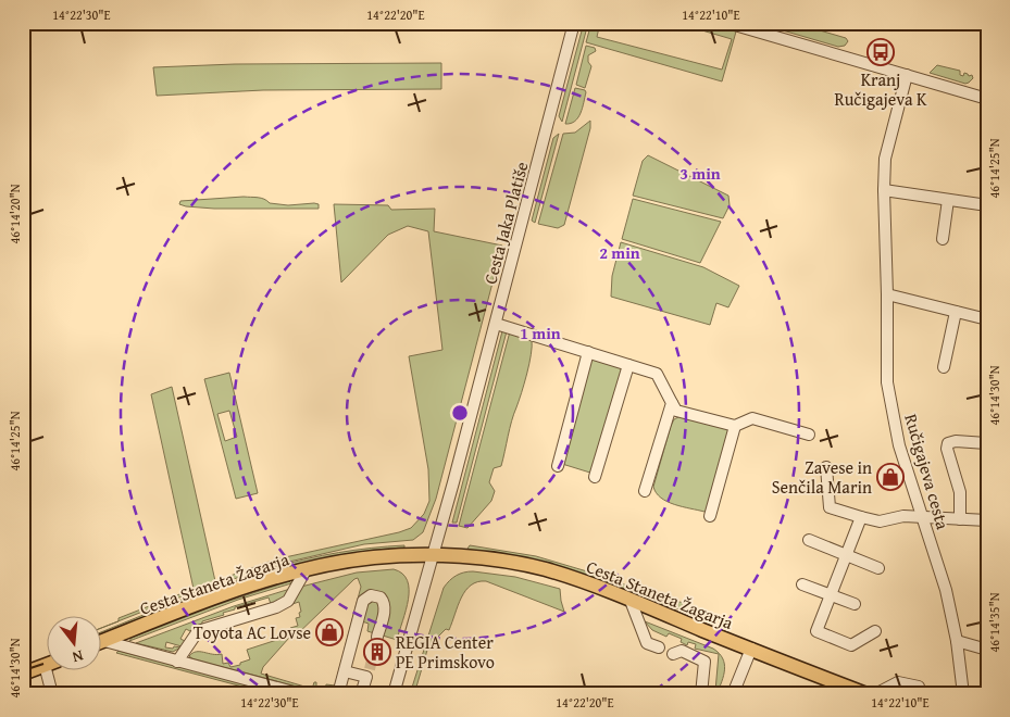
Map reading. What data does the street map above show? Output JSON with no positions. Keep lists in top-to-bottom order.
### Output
{
  "streets": {
    "main road": ["Cesta Staneta Žagarja"],
    "street": ["Cesta Jaka Platiše", "Ručigajeva cesta"]
  },
  "crossings": [
    ["Cesta Jaka Platiše", "Cesta Staneta Žagarja"]
  ],
  "places": {
    "bus stop": ["Kranj Ručigajeva K"],
    "shop": ["Zavese in Senčila Marin", "Toyota AC Lovse"],
    "building": ["REGIA Center PE Primskovo"]
  },
  "north": "bottom",
  "coordinates": [
    "14°22'30\"E",
    "14°22'20\"E",
    "14°22'10\"E",
    "46°14'25\"N",
    "46°14'20\"N",
    "46°14'30\"N",
    "46°14'35\"N"
  ],
  "rings": ["3 min", "2 min", "1 min"]
}
